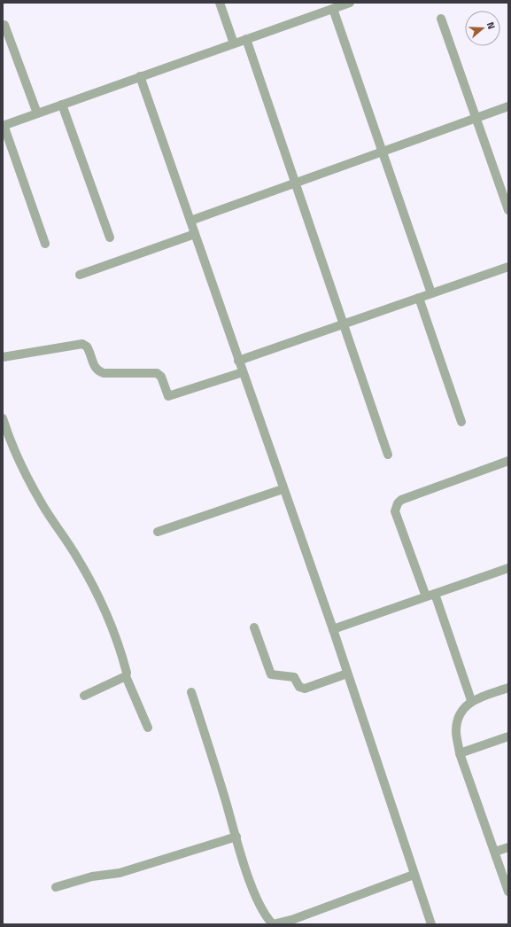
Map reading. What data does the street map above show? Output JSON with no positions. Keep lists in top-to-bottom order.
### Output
{
  "north": "right"
}
